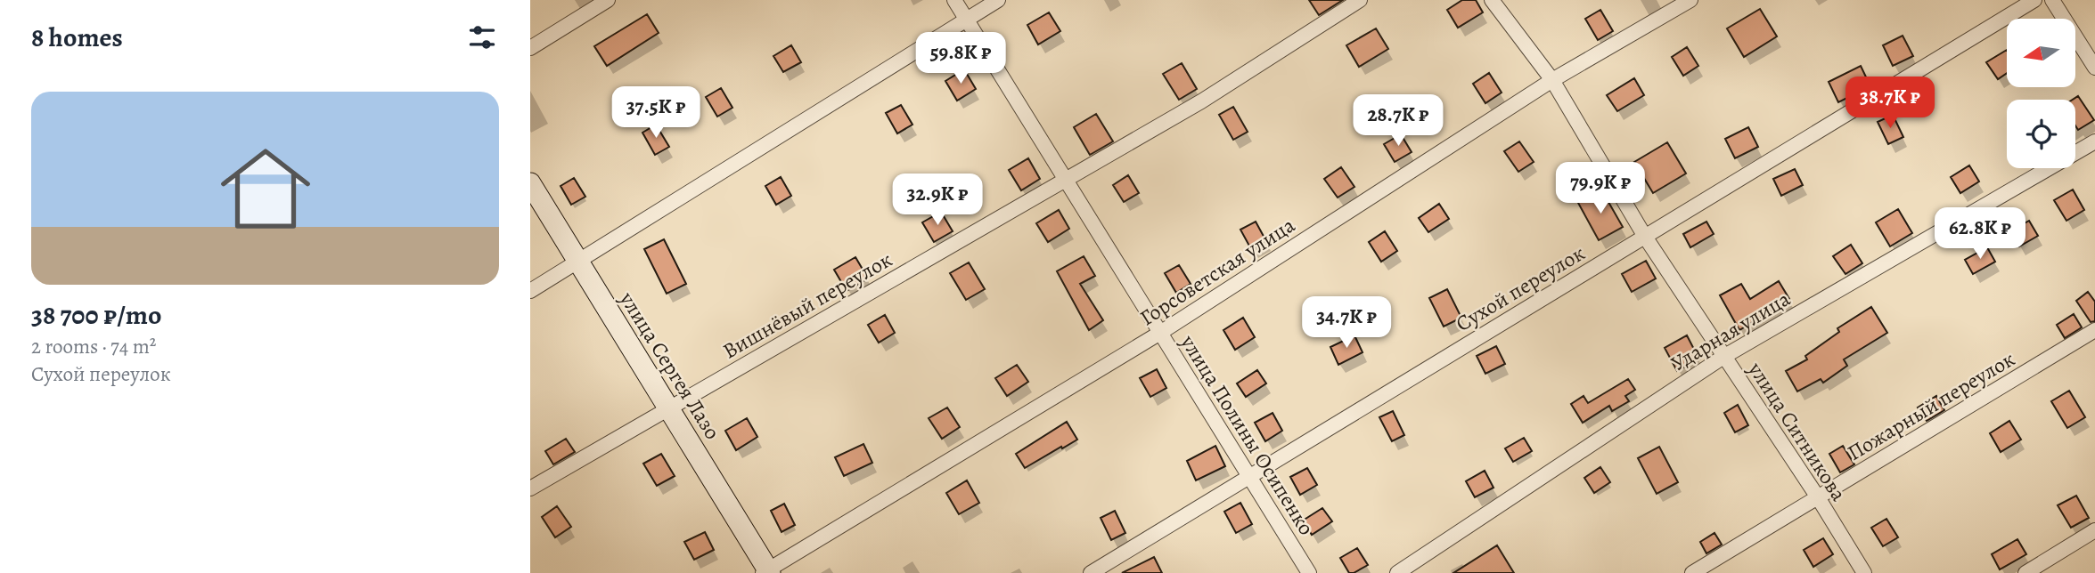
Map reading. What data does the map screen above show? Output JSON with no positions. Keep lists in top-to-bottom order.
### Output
{
  "streets": {
    "main road": ["улица Сергея Лазо"],
    "street": [
      "Горсоветская улица",
      "Сухой переулок",
      "Вишнёвый переулок",
      "Ударная улица",
      "Пожарный переулок",
      "улица Ситникова",
      "улица Полины Осипенко"
    ]
  },
  "crossings": [
    ["Горсоветская улица", "улица Сергея Лазо"],
    ["Горсоветская улица", "улица Ситникова"],
    ["Горсоветская улица", "улица Полины Осипенко"],
    ["Сухой переулок", "улица Ситникова"],
    ["Сухой переулок", "улица Полины Осипенко"],
    ["Вишнёвый переулок", "улица Сергея Лазо"],
    ["Вишнёвый переулок", "улица Полины Осипенко"],
    ["Ударная улица", "улица Ситникова"],
    ["Пожарный переулок", "улица Ситникова"]
  ],
  "north": "left",
  "page": {
    "heading": "8 homes",
    "price": [
      "59.8K ₽",
      "38.7K ₽",
      "37.5K ₽",
      "28.7K ₽",
      "79.9K ₽",
      "32.9K ₽",
      "62.8K ₽",
      "34.7K ₽"
    ],
    "list": [
      {
        "name": "38 700 ₽/mo",
        "note": "2 rooms · 74 m² · Сухой переулок"
      }
    ]
  }
}
